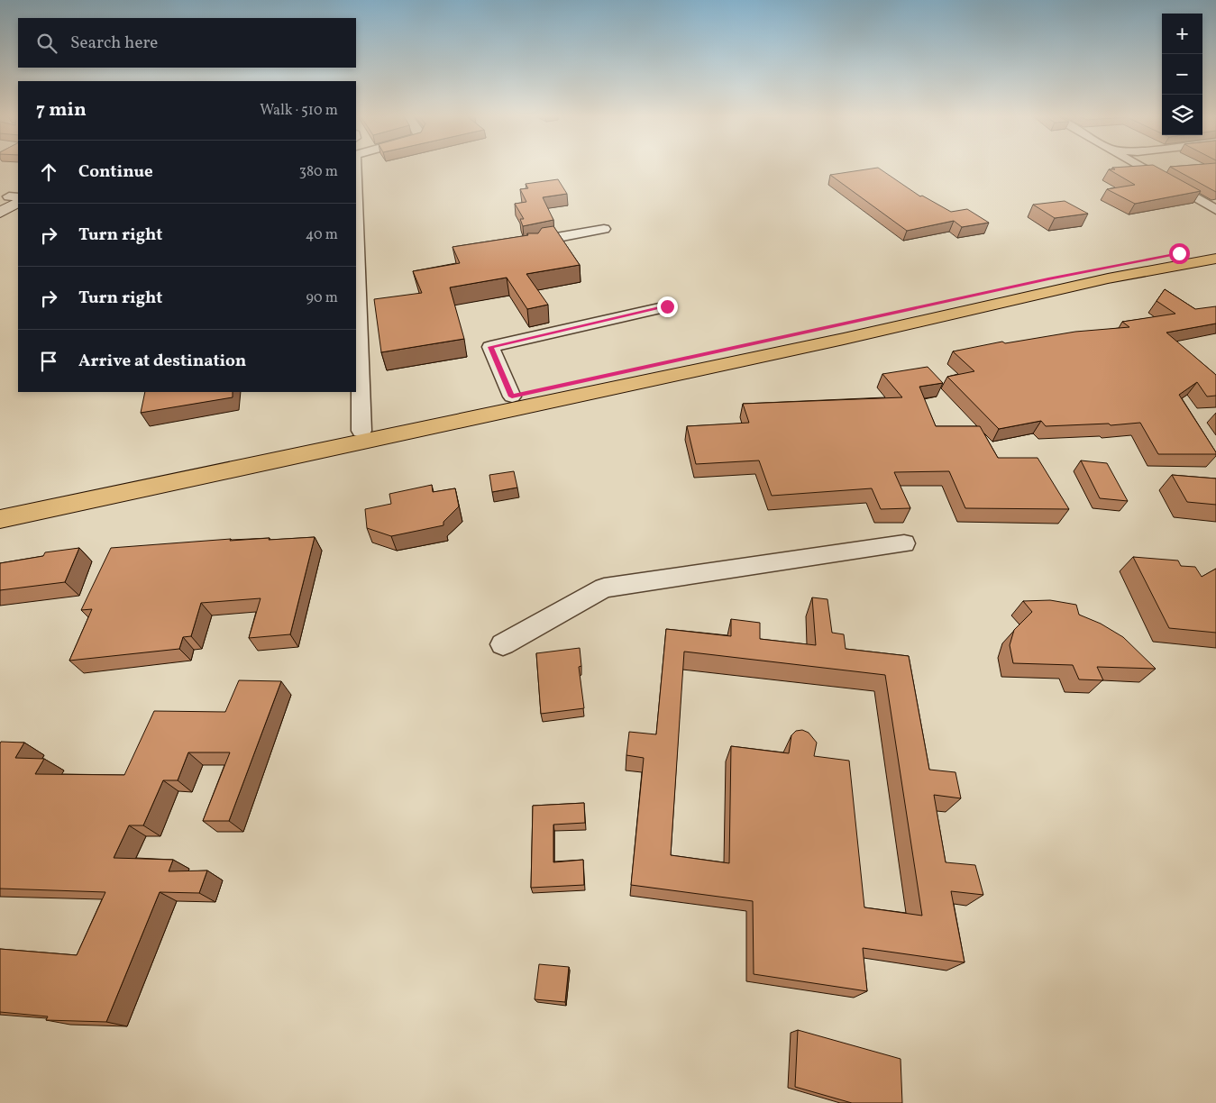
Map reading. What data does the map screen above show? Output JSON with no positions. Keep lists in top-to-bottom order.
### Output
{
  "page": {
    "map_buttons": ["+", "−"],
    "search": "Search here",
    "heading": ["7 min", "Walk · 510 m"],
    "list": [
      ["Continue", "380 m"],
      ["Turn right", "40 m"],
      ["Turn right", "90 m"],
      "Arrive at destination"
    ]
  }
}
